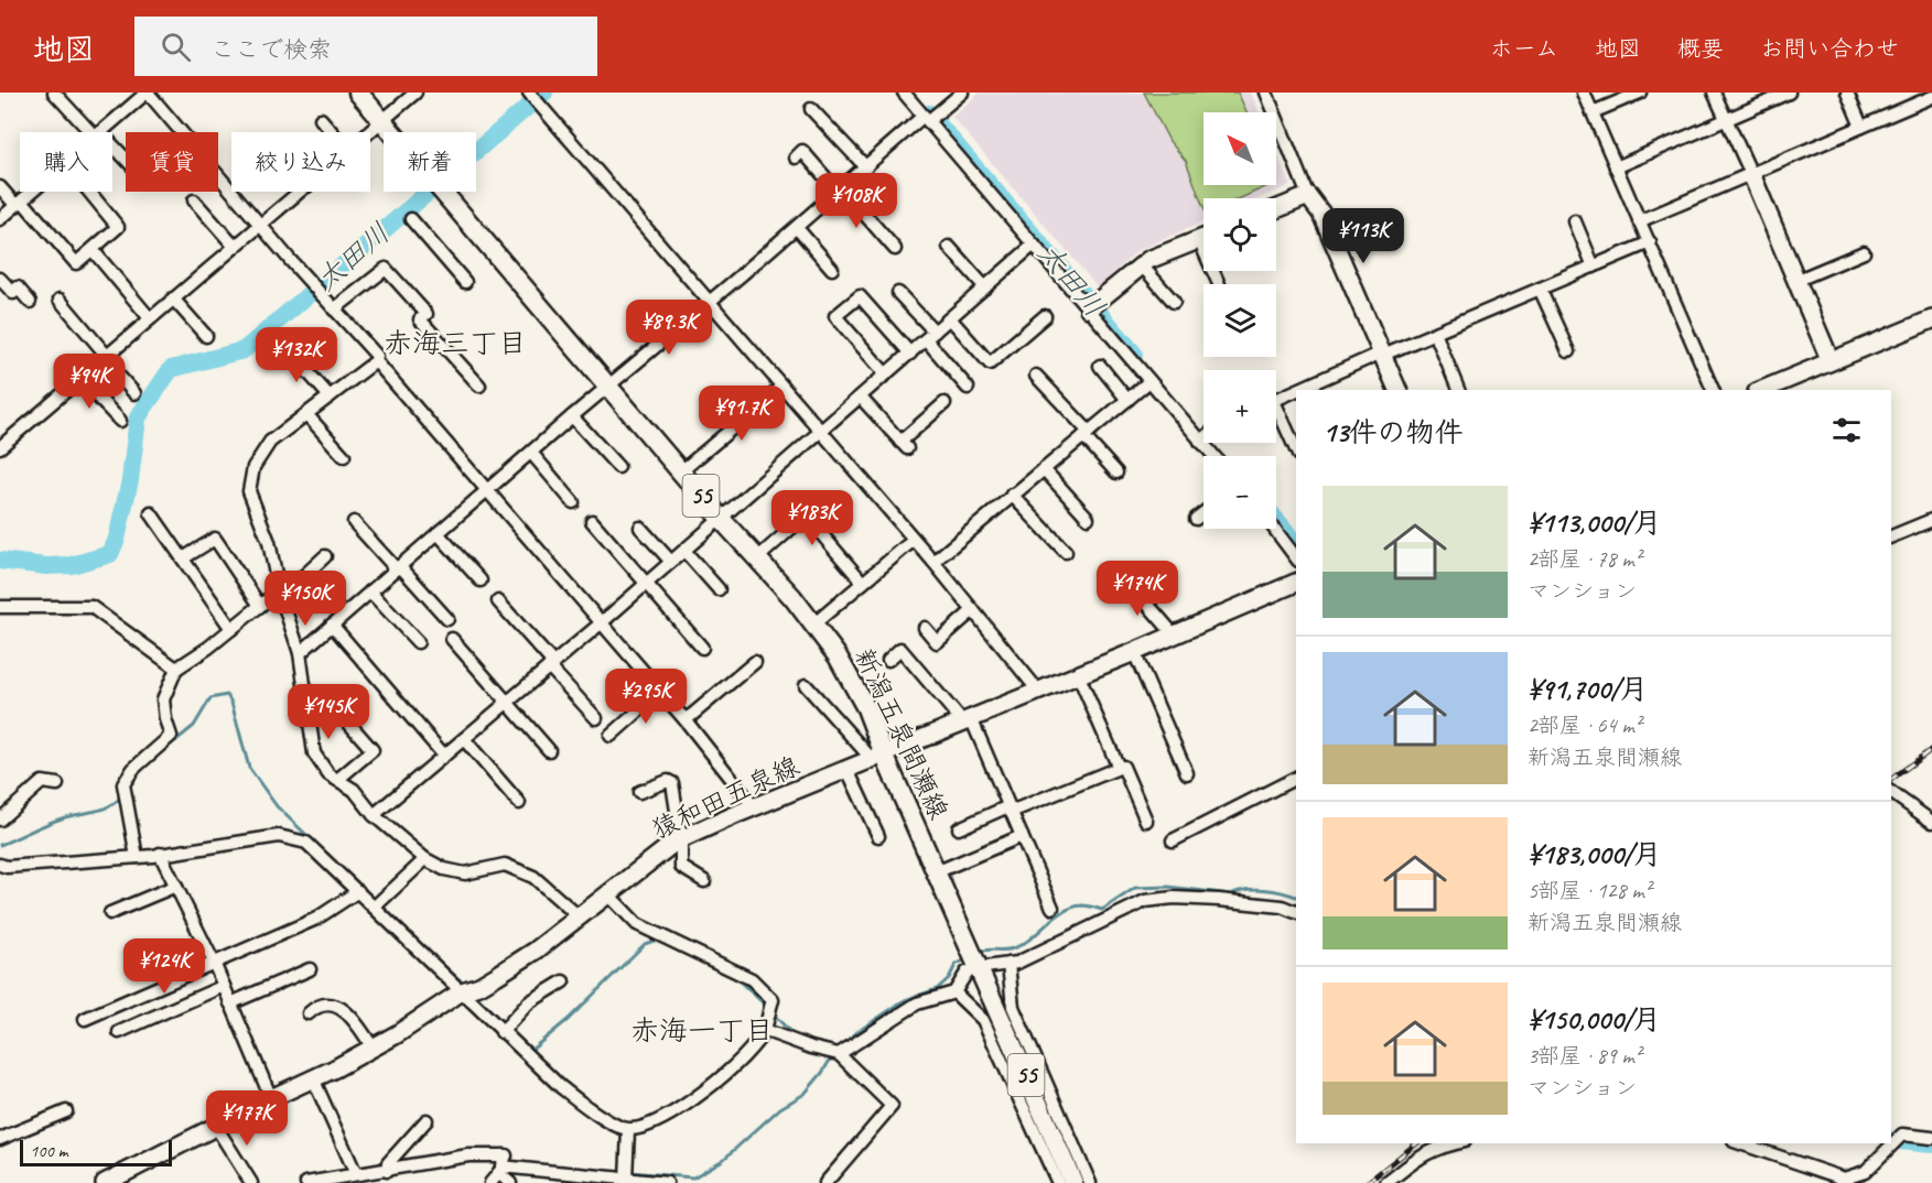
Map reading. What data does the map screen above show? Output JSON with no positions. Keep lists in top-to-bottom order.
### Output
{
  "streets": {
    "main road": ["55", "新潟五泉間瀬線", "猿和田五泉線"]
  },
  "crossings": [
    ["新潟五泉間瀬線", "猿和田五泉線"]
  ],
  "districts": ["赤海三丁目", "赤海一丁目"],
  "water": ["太田川"],
  "scale_bar": "100 m",
  "north": "top left",
  "page": {
    "header": "地図",
    "search": "ここで検索",
    "nav": [
      "ホーム",
      "地図",
      "概要",
      "お問い合わせ"
    ],
    "map_buttons": ["+", "−"],
    "chip": [
      "購入",
      "賃貸",
      "絞り込み",
      "新着"
    ],
    "price": [
      "¥108K",
      "¥113K",
      "¥89.3K",
      "¥132K",
      "¥94K",
      "¥91.7K",
      "¥183K",
      "¥174K",
      "¥150K",
      "¥295K",
      "¥145K",
      "¥124K",
      "¥177K"
    ],
    "heading": "13件の物件",
    "list": [
      {
        "name": "¥113,000/月",
        "note": "2部屋 · 78 m² · マンション"
      },
      {
        "name": "¥91,700/月",
        "note": "2部屋 · 64 m² · 新潟五泉間瀬線"
      },
      {
        "name": "¥183,000/月",
        "note": "5部屋 · 128 m² · 新潟五泉間瀬線"
      },
      {
        "name": "¥150,000/月",
        "note": "3部屋 · 89 m² · マンション"
      }
    ],
    "scale": "100 m"
  }
}
